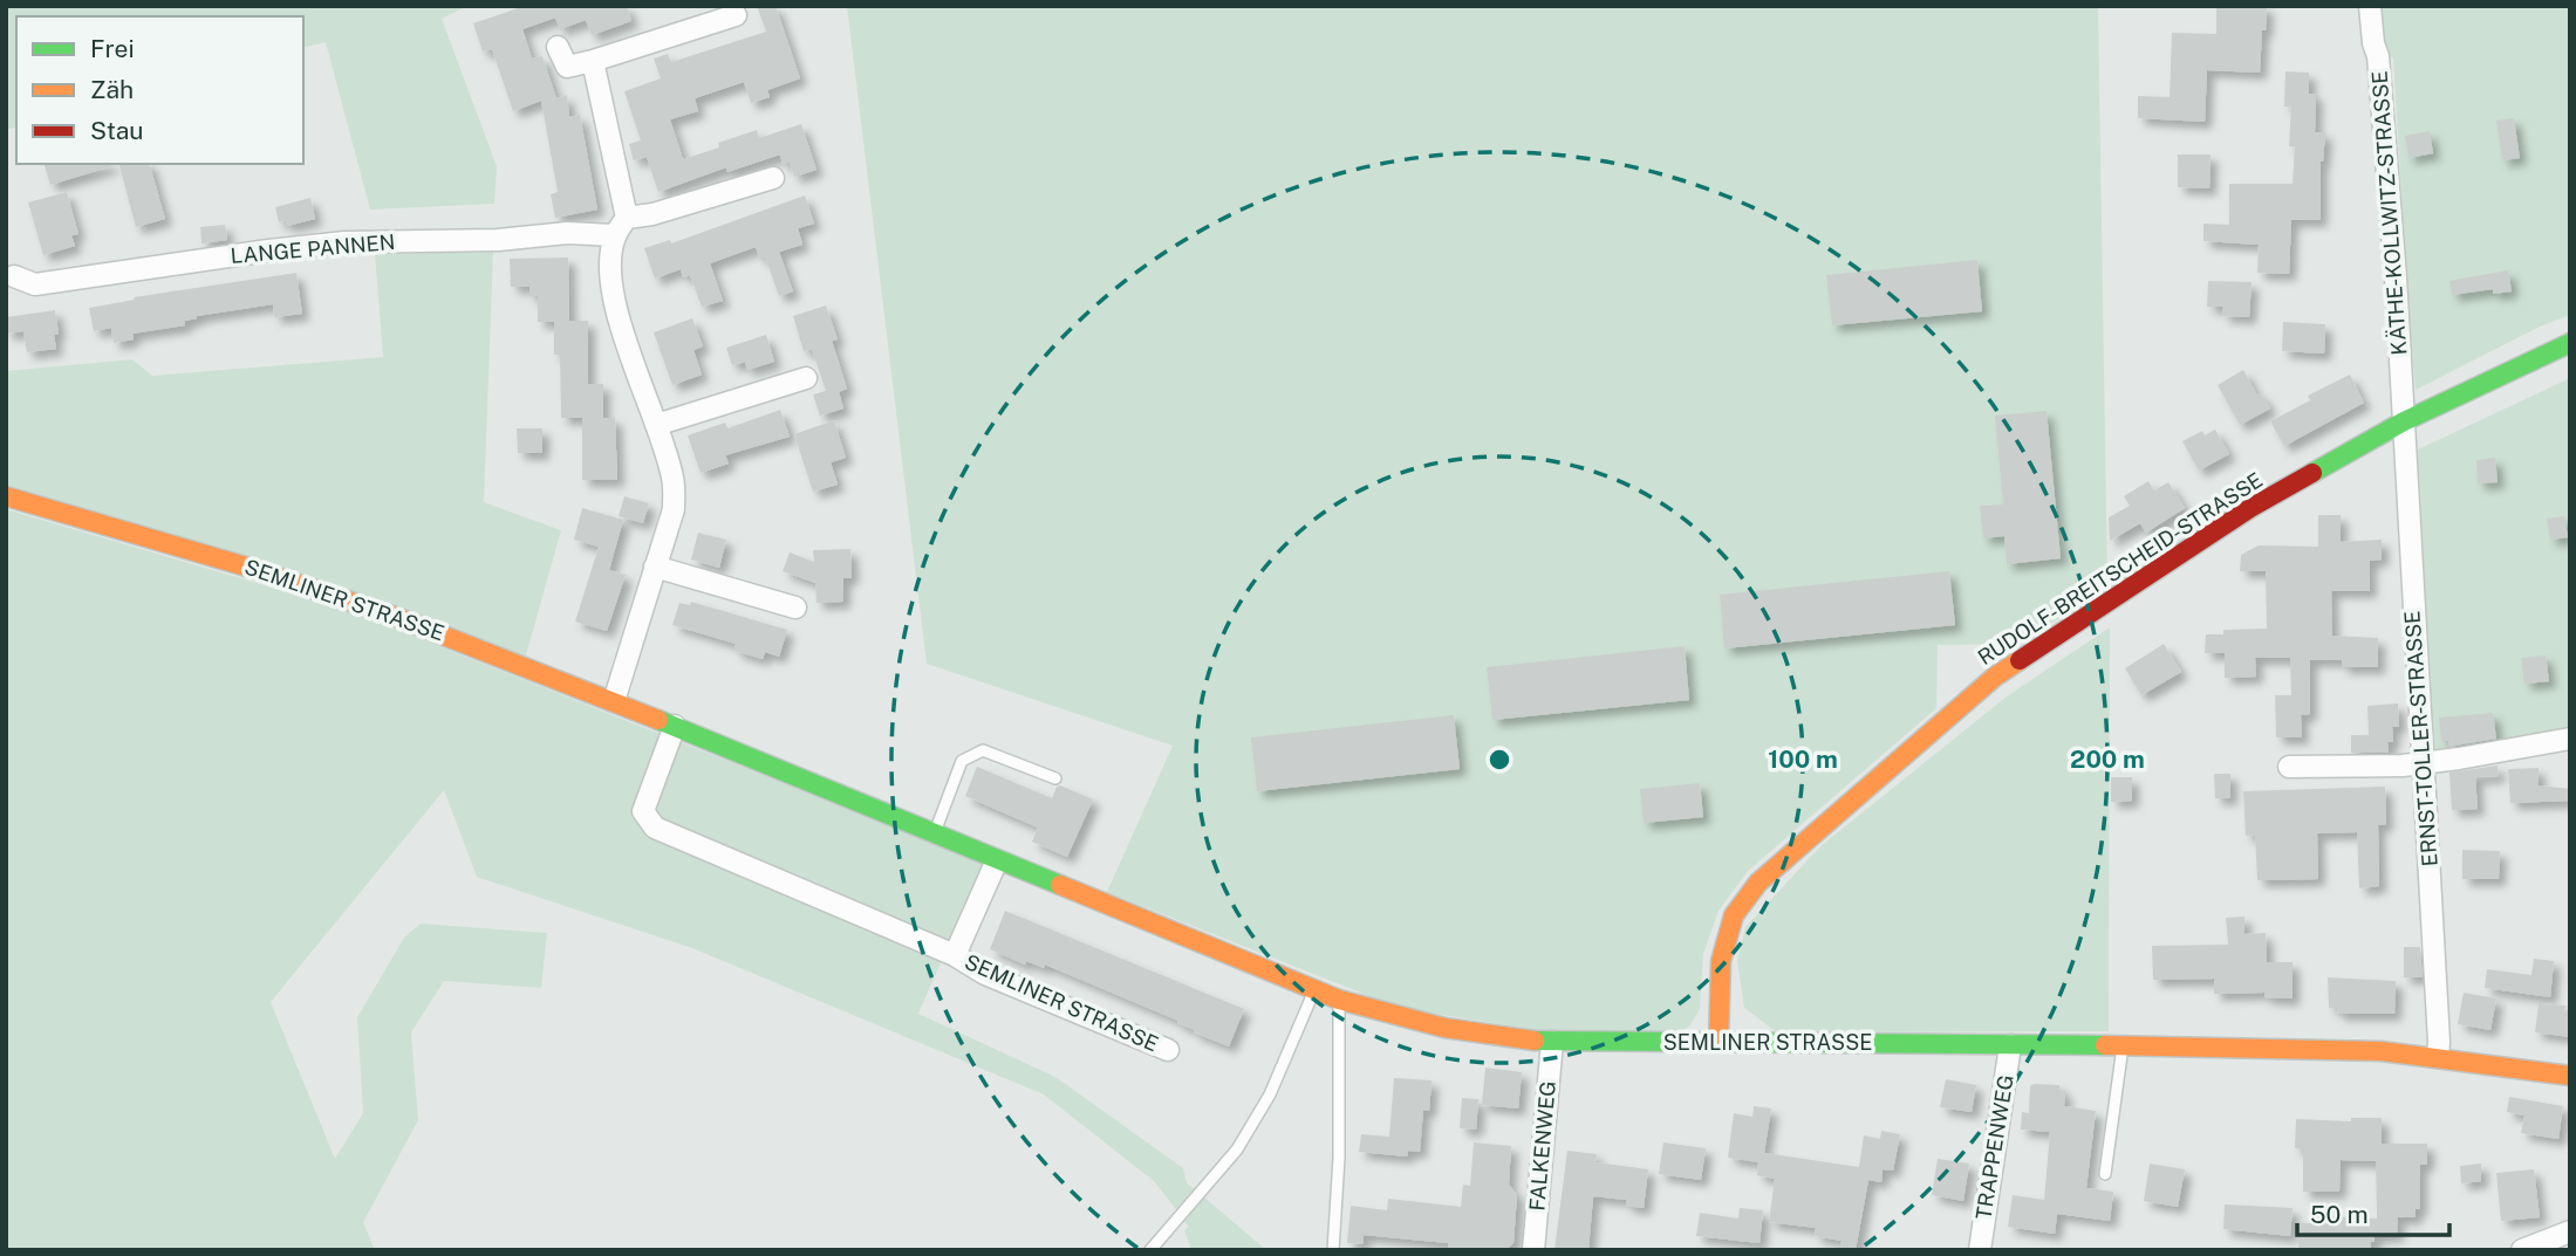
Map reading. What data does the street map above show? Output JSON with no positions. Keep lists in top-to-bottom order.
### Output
{
  "streets": {
    "street": [
      "KÄTHE-KOLLWITZ-STRASSE",
      "LANGE PANNEN",
      "RUDOLF-BREITSCHEID-STRASSE",
      "SEMLINER STRASSE",
      "ERNST-TOLLER-STRASSE",
      "FALKENWEG",
      "TRAPPENWEG"
    ]
  },
  "crossings": [
    ["KÄTHE-KOLLWITZ-STRASSE", "RUDOLF-BREITSCHEID-STRASSE"],
    ["KÄTHE-KOLLWITZ-STRASSE", "ERNST-TOLLER-STRASSE"],
    ["RUDOLF-BREITSCHEID-STRASSE", "SEMLINER STRASSE"],
    ["RUDOLF-BREITSCHEID-STRASSE", "ERNST-TOLLER-STRASSE"],
    ["SEMLINER STRASSE", "ERNST-TOLLER-STRASSE"],
    ["SEMLINER STRASSE", "FALKENWEG"],
    ["SEMLINER STRASSE", "TRAPPENWEG"]
  ],
  "legend": ["Frei", "Zäh", "Stau"],
  "scale_bar": "50 m",
  "rings": ["100 m", "200 m"]
}
